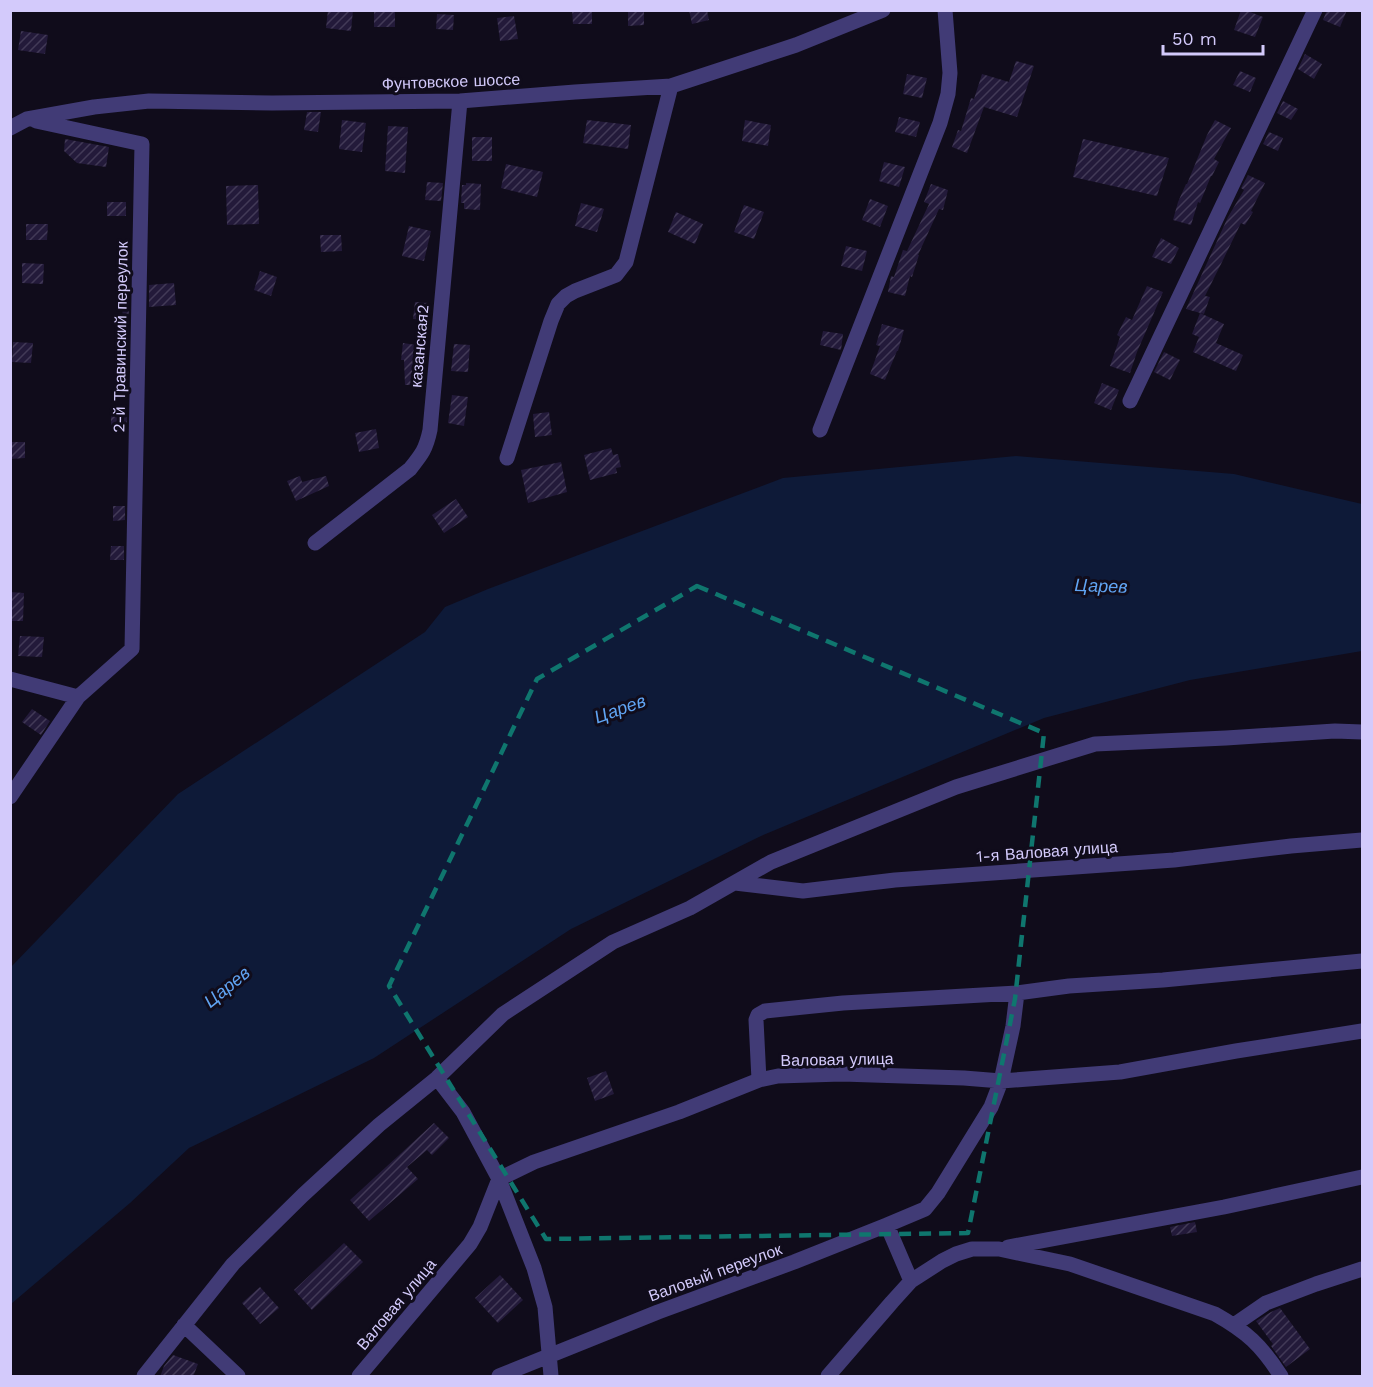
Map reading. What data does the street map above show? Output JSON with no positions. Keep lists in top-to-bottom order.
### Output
{
  "streets": {
    "street": [
      "Фунтовское шоссе",
      "2-й Травинский переулок",
      "казанская2",
      "1-я Валовая улица",
      "Валовая улица",
      "Валовый переулок"
    ]
  },
  "crossings": [
    ["Фунтовское шоссе", "2-й Травинский переулок"],
    ["Фунтовское шоссе", "казанская2"],
    ["Валовая улица", "Валовый переулок"]
  ],
  "water": ["Царев"],
  "scale_bar": "50 m"
}
